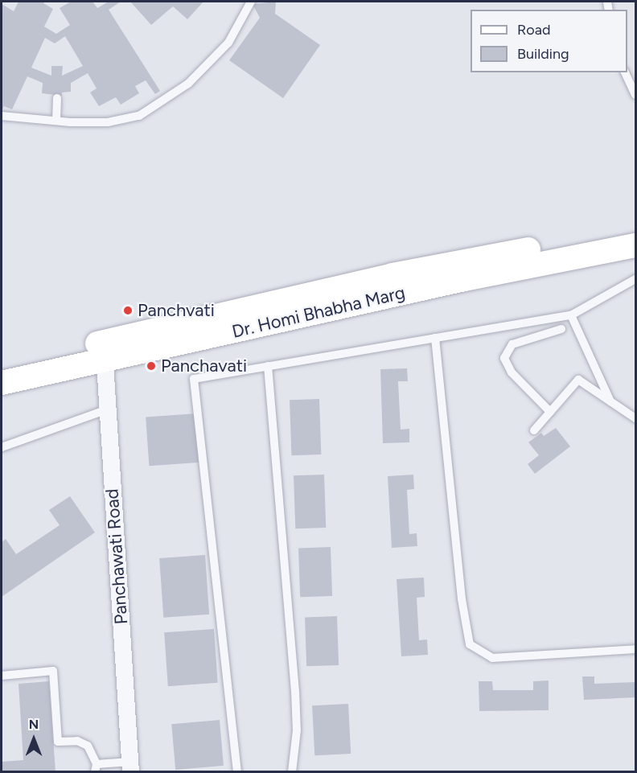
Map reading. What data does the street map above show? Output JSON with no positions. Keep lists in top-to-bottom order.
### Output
{
  "streets": {
    "main road": ["Dr. Homi Bhabha Marg"],
    "street": ["Panchawati Road"]
  },
  "crossings": [
    ["Dr. Homi Bhabha Marg", "Panchawati Road"]
  ],
  "places": ["Panchvati", "Panchavati"],
  "legend": ["Road", "Building"],
  "north": "top"
}
